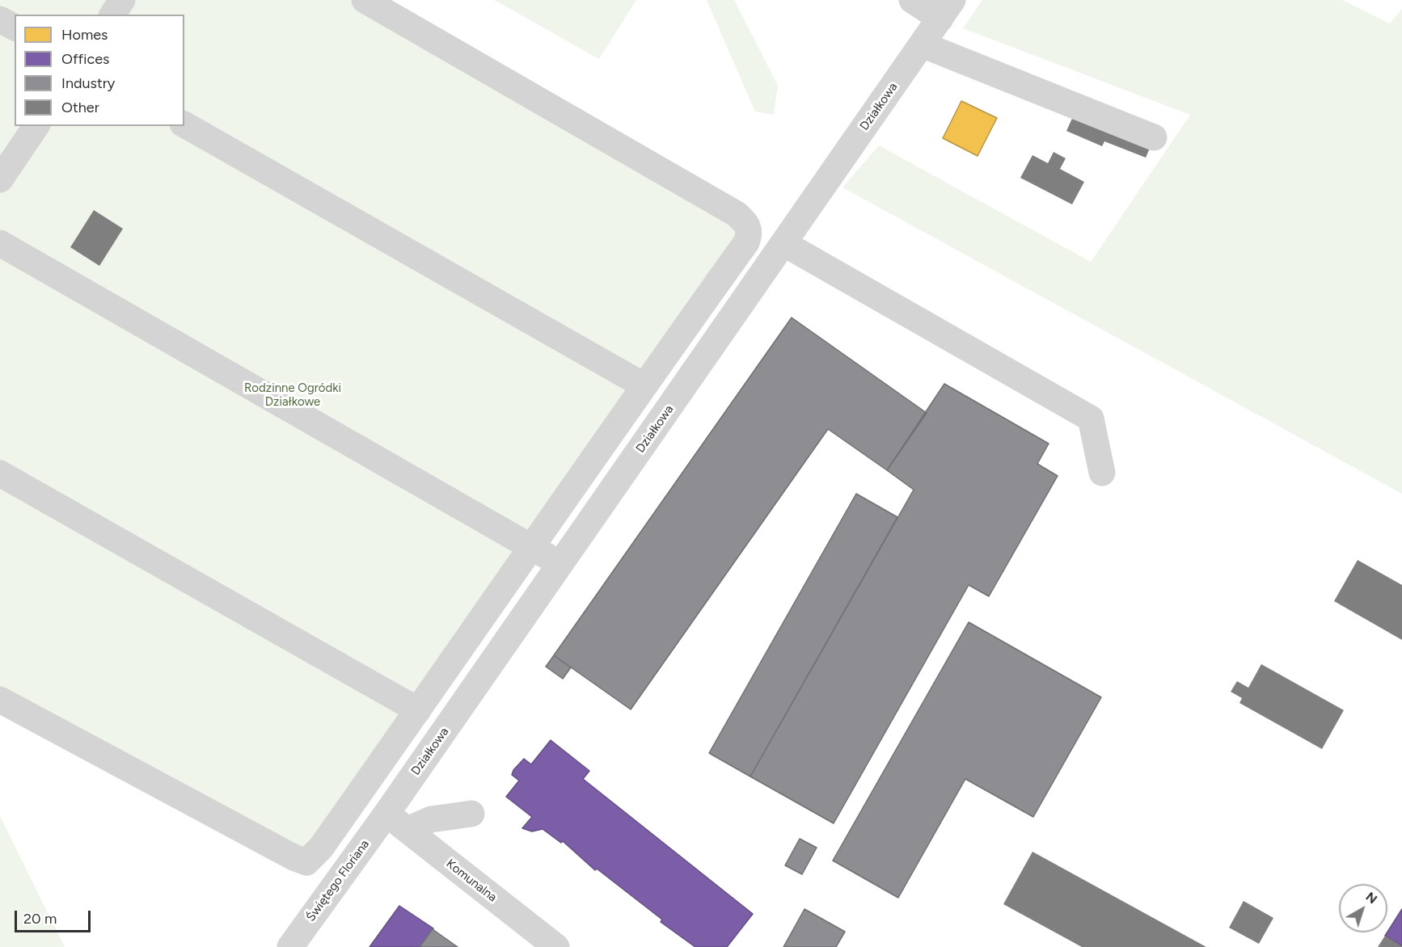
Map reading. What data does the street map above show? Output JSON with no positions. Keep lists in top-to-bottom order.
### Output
{
  "streets": {
    "street": ["Działkowa", "Świętego Floriana", "Komunalna"]
  },
  "crossings": [
    ["Działkowa", "Świętego Floriana"],
    ["Działkowa", "Komunalna"],
    ["Świętego Floriana", "Komunalna"]
  ],
  "parks": ["Rodzinne Ogródki Działkowe"],
  "legend": [
    "Homes",
    "Offices",
    "Industry",
    "Other"
  ],
  "scale_bar": "20 m",
  "north": "top right"
}
